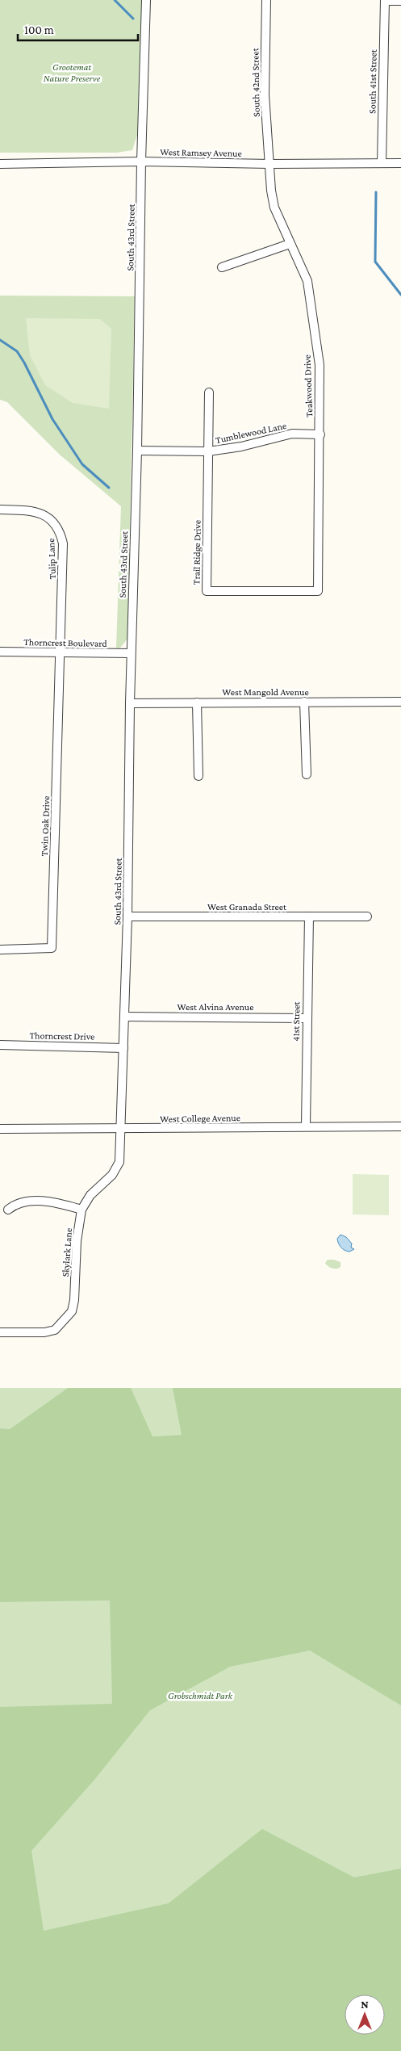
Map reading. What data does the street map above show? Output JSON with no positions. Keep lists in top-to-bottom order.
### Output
{
  "streets": {
    "street": [
      "South 41st Street",
      "South 42nd Street",
      "West Ramsey Avenue",
      "South 43rd Street",
      "Teakwood Drive",
      "Tumblewood Lane",
      "Trail Ridge Drive",
      "Tulip Lane",
      "Thorncrest Boulevard",
      "West Mangold Avenue",
      "Twin Oak Drive",
      "West Granada Street",
      "West Alvina Avenue",
      "41st Street",
      "Thorncrest Drive",
      "West College Avenue",
      "Skylark Lane"
    ]
  },
  "crossings": [
    ["South 41st Street", "West Ramsey Avenue"],
    ["South 42nd Street", "West Ramsey Avenue"],
    ["South 42nd Street", "Teakwood Drive"],
    ["West Ramsey Avenue", "South 43rd Street"],
    ["West Ramsey Avenue", "Teakwood Drive"],
    ["South 43rd Street", "Tumblewood Lane"],
    ["South 43rd Street", "Thorncrest Boulevard"],
    ["South 43rd Street", "West Mangold Avenue"],
    ["South 43rd Street", "West Granada Street"],
    ["South 43rd Street", "West Alvina Avenue"],
    ["South 43rd Street", "Thorncrest Drive"],
    ["South 43rd Street", "West College Avenue"],
    ["South 43rd Street", "Skylark Lane"],
    ["Teakwood Drive", "Tumblewood Lane"],
    ["Teakwood Drive", "Trail Ridge Drive"],
    ["Tumblewood Lane", "Trail Ridge Drive"],
    ["Tulip Lane", "Thorncrest Boulevard"],
    ["Tulip Lane", "Twin Oak Drive"],
    ["Thorncrest Boulevard", "Twin Oak Drive"],
    ["West Granada Street", "41st Street"],
    ["West Alvina Avenue", "41st Street"],
    ["41st Street", "West College Avenue"],
    ["West College Avenue", "Skylark Lane"]
  ],
  "parks": ["Grootemat Nature Preserve", "Grobschmidt Park"],
  "scale_bar": "100 m",
  "north": "top"
}
